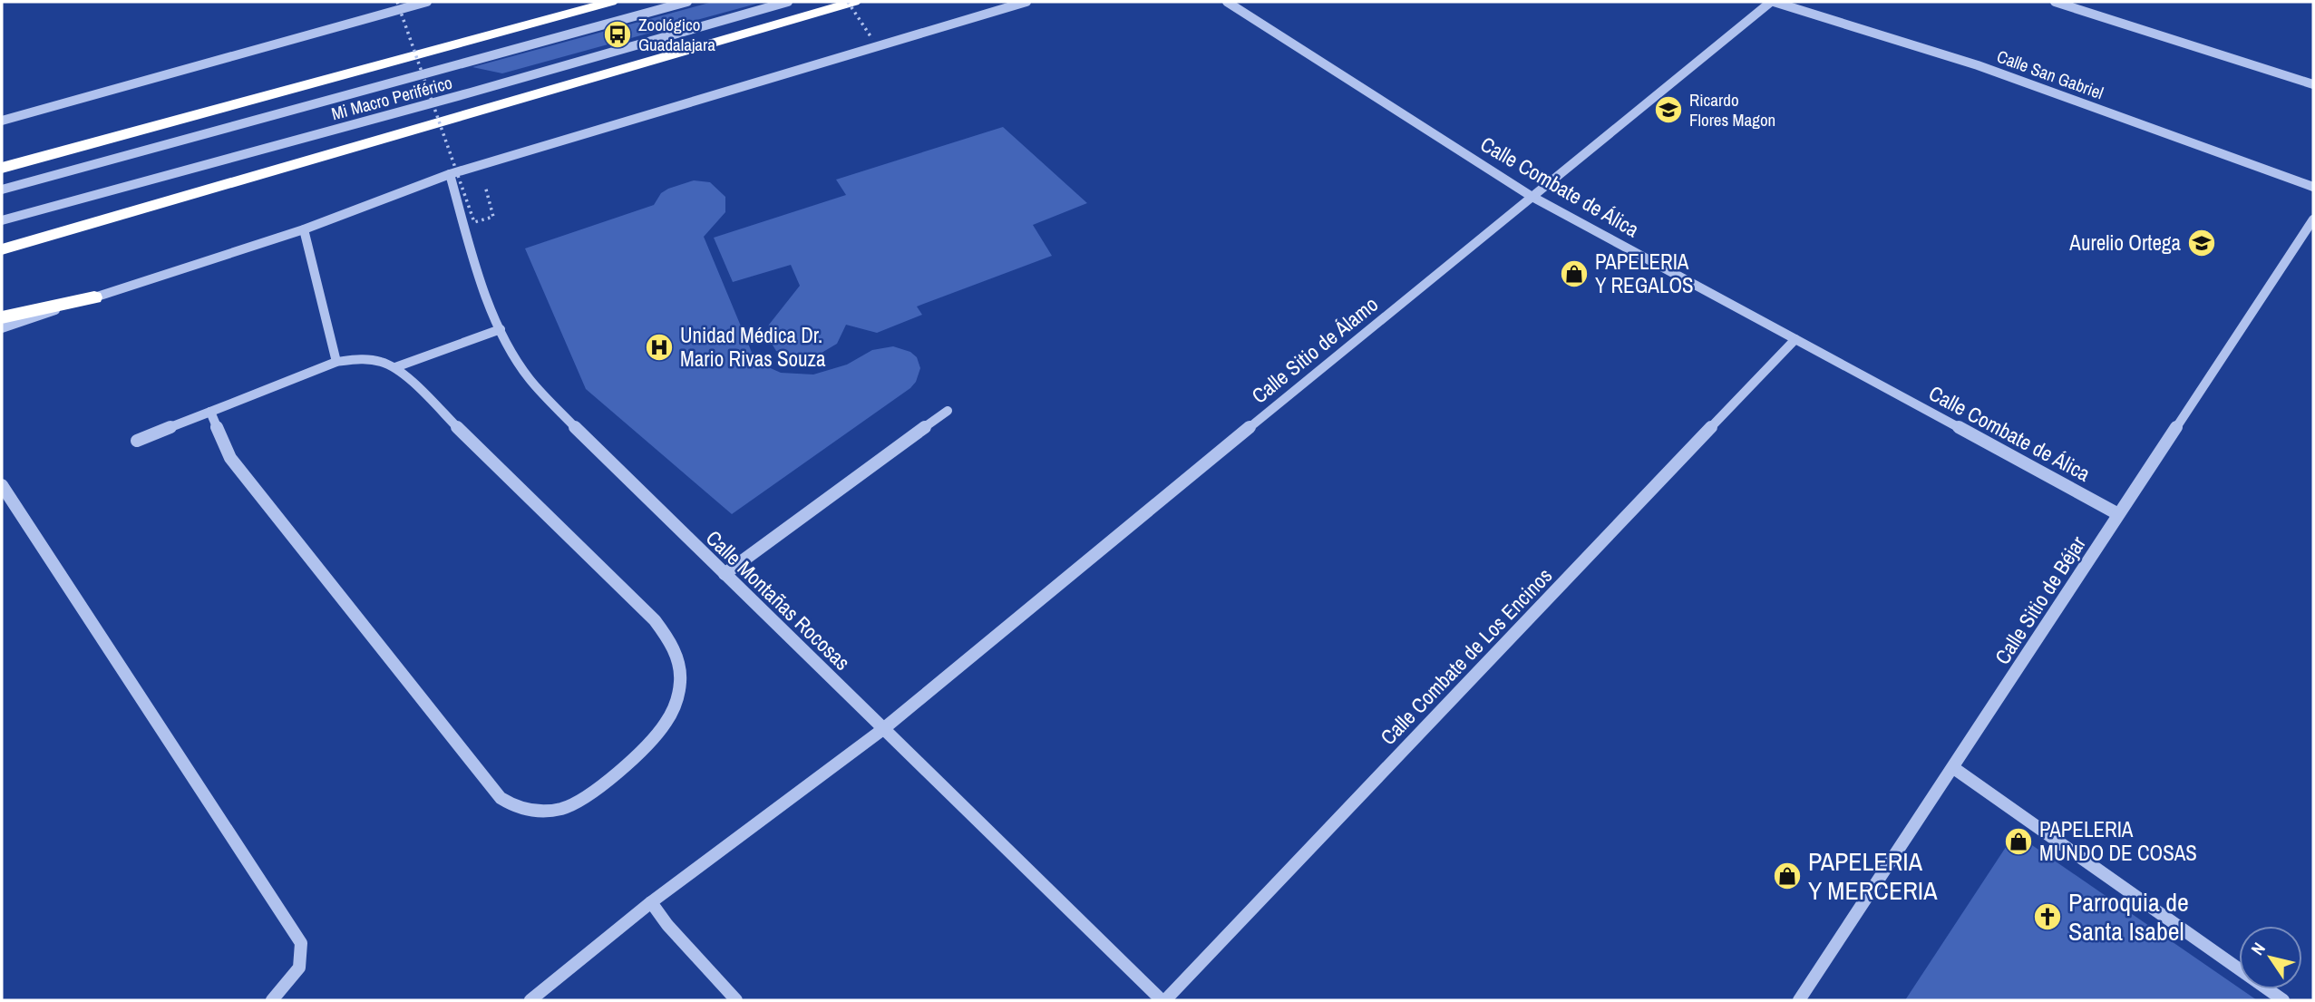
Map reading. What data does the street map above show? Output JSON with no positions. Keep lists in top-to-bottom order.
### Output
{
  "streets": {
    "street": [
      "Calle San Gabriel",
      "Mi Macro Periférico",
      "Calle Combate de Álica",
      "Calle Sitio de Álamo",
      "Calle Montañas Rocosas",
      "Calle Sitio de Béjar",
      "Calle Combate de Los Encinos"
    ]
  },
  "crossings": [
    ["Calle San Gabriel", "Calle Sitio de Álamo"],
    ["Calle Combate de Álica", "Calle Sitio de Álamo"],
    ["Calle Combate de Álica", "Calle Sitio de Béjar"],
    ["Calle Combate de Álica", "Calle Combate de Los Encinos"],
    ["Calle Sitio de Álamo", "Calle Montañas Rocosas"],
    ["Calle Montañas Rocosas", "Calle Combate de Los Encinos"]
  ],
  "places": {
    "bus stop": ["Zoológico Guadalajara"],
    "school or university": ["Ricardo Flores Magon", "Aurelio Ortega"],
    "shop": ["PAPELERIA Y REGALOS", "PAPELERIA MUNDO DE COSAS", "PAPELERIA Y MERCERIA"],
    "hospital": ["Unidad Médica Dr. Mario Rivas Souza"],
    "church": ["Parroquia de Santa Isabel"]
  },
  "north": "top left"
}
